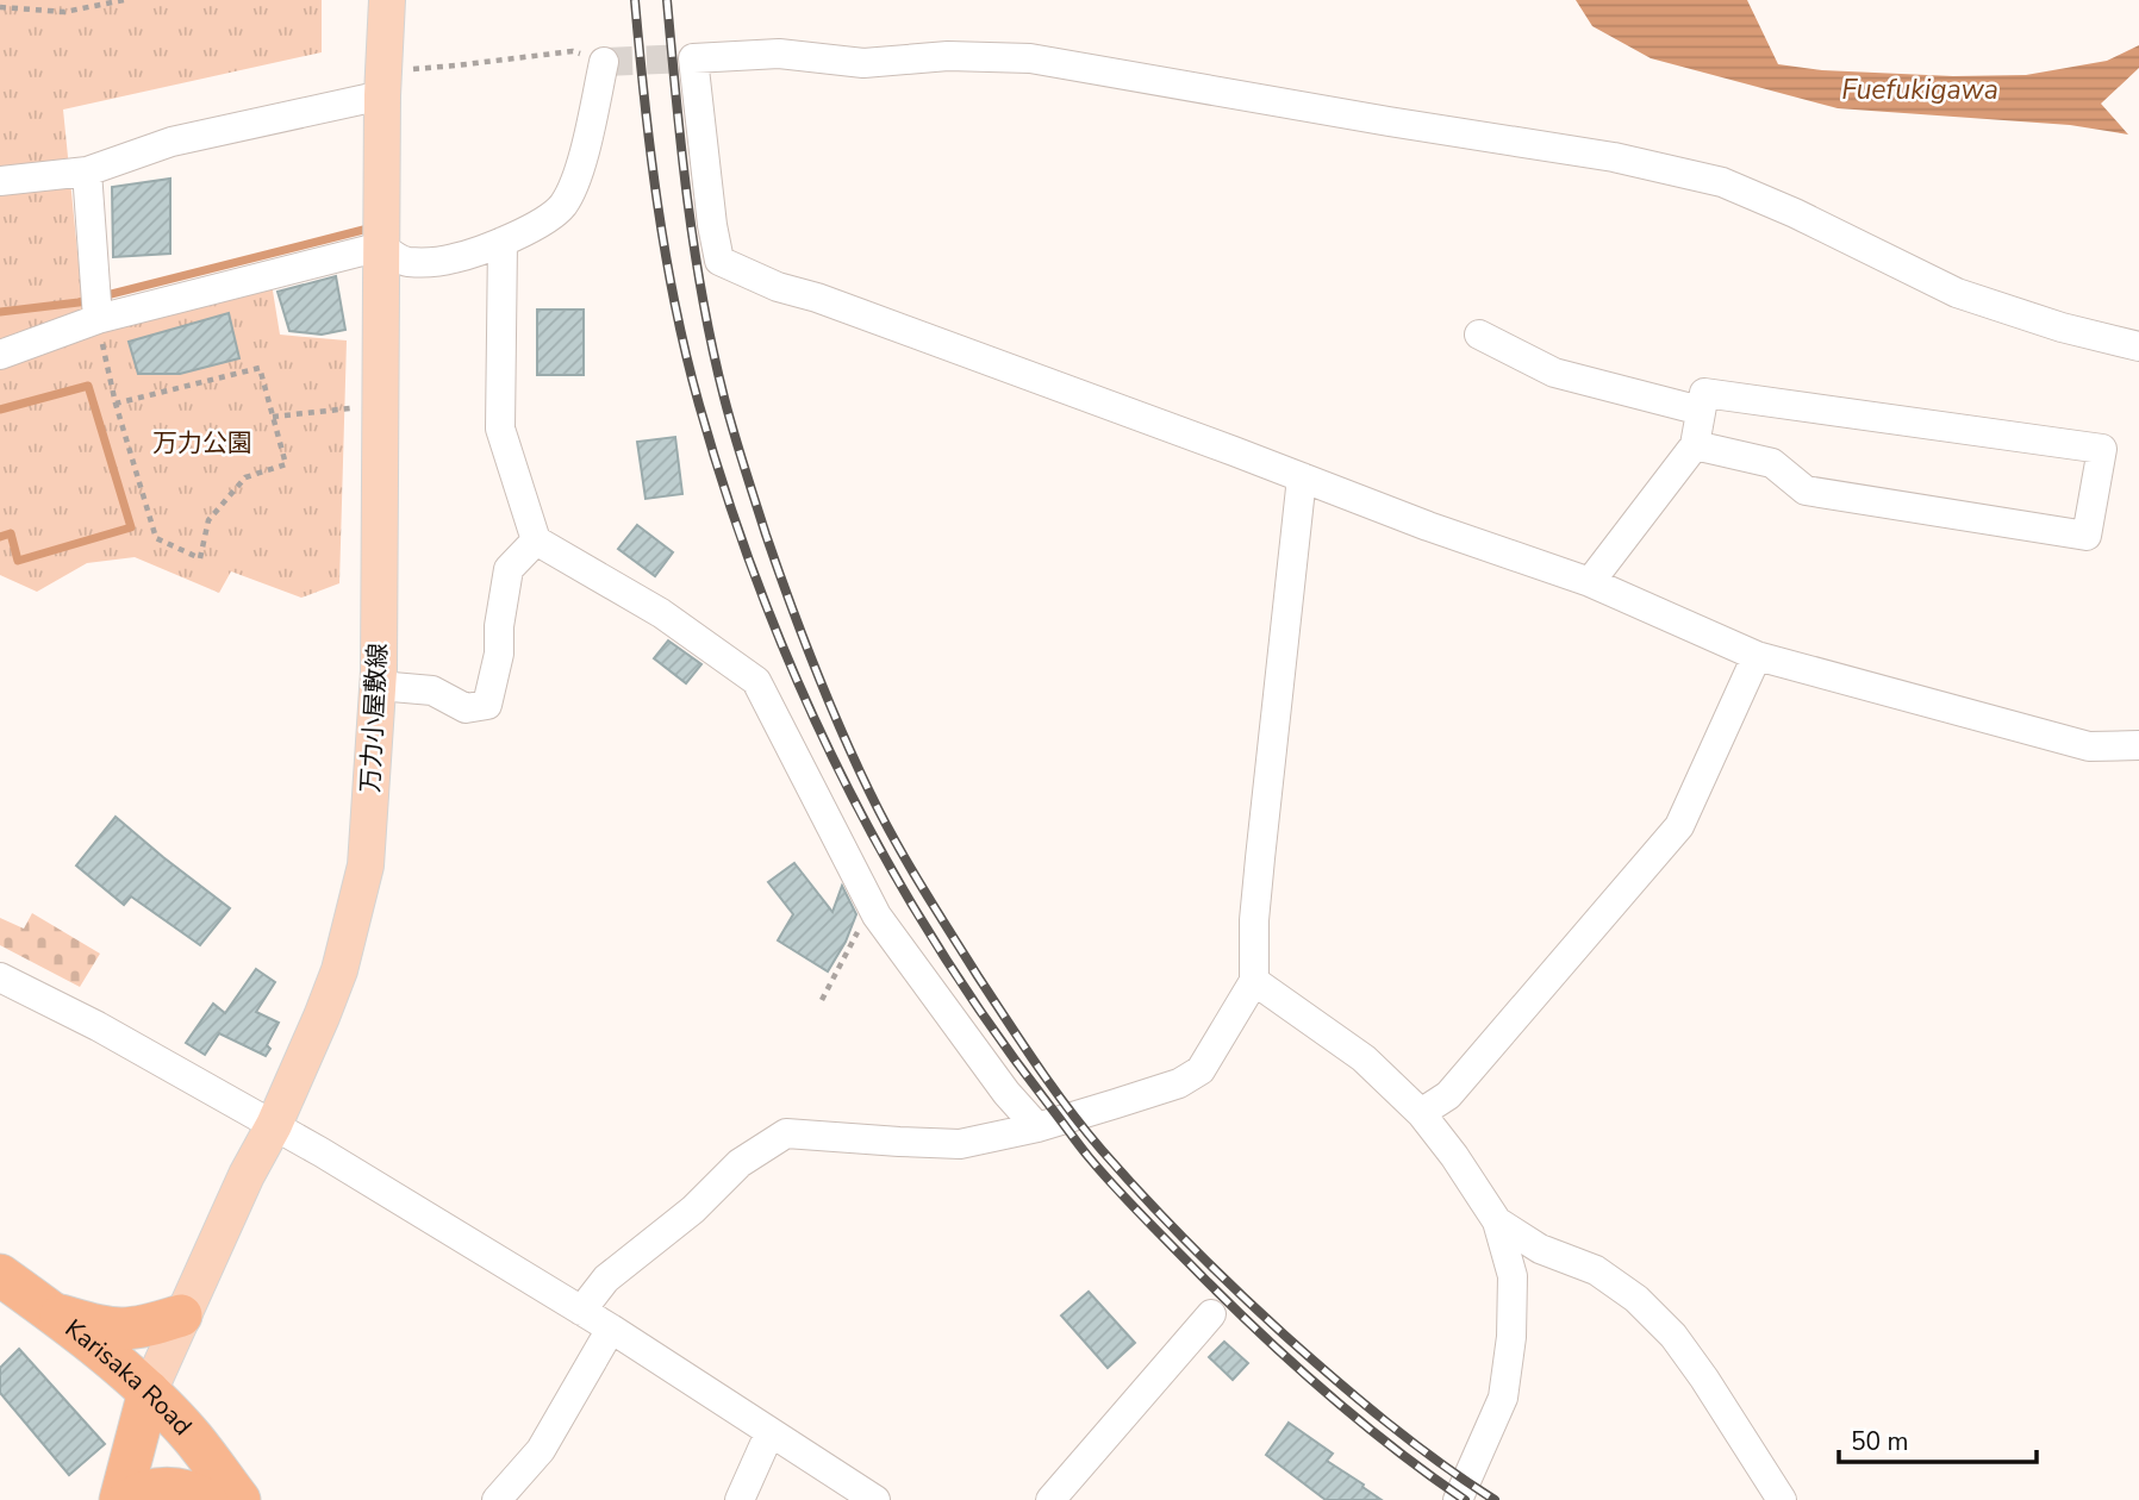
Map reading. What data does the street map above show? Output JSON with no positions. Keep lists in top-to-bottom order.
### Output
{
  "streets": {
    "highway": ["Karisaka Road"],
    "main road": ["万力小屋敷線"]
  },
  "crossings": [
    ["万力小屋敷線", "Karisaka Road"]
  ],
  "water": ["Fuefukigawa"],
  "parks": ["万力公園"],
  "scale_bar": "50 m"
}
